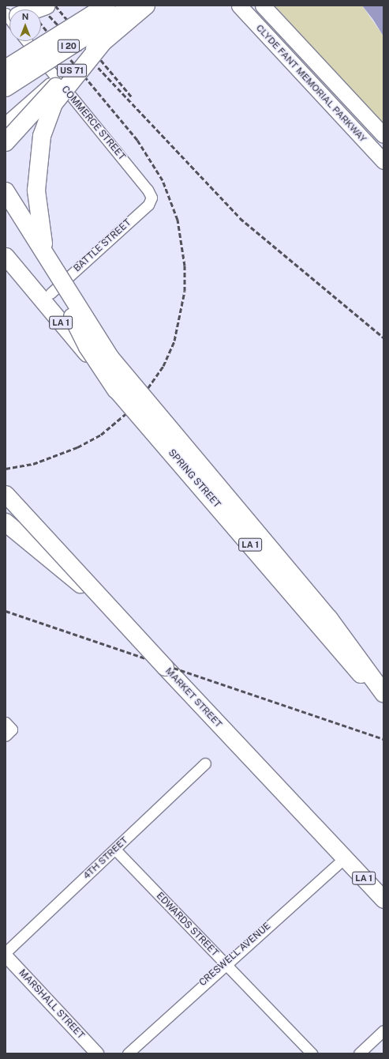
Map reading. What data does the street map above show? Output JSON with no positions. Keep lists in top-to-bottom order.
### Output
{
  "streets": {
    "highway": ["I 20", "US 71"],
    "main road": [
      "CLYDE FANT MEMORIAL PARKWAY",
      "LA 1",
      "SPRING STREET",
      "MARKET STREET"
    ],
    "street": [
      "COMMERCE STREET",
      "BATTLE STREET",
      "4TH STREET",
      "EDWARDS STREET",
      "CRESWELL AVENUE",
      "MARSHALL STREET"
    ]
  },
  "crossings": [
    ["COMMERCE STREET", "BATTLE STREET"],
    ["MARKET STREET", "CRESWELL AVENUE"],
    ["4TH STREET", "EDWARDS STREET"],
    ["EDWARDS STREET", "CRESWELL AVENUE"]
  ],
  "north": "top"
}
